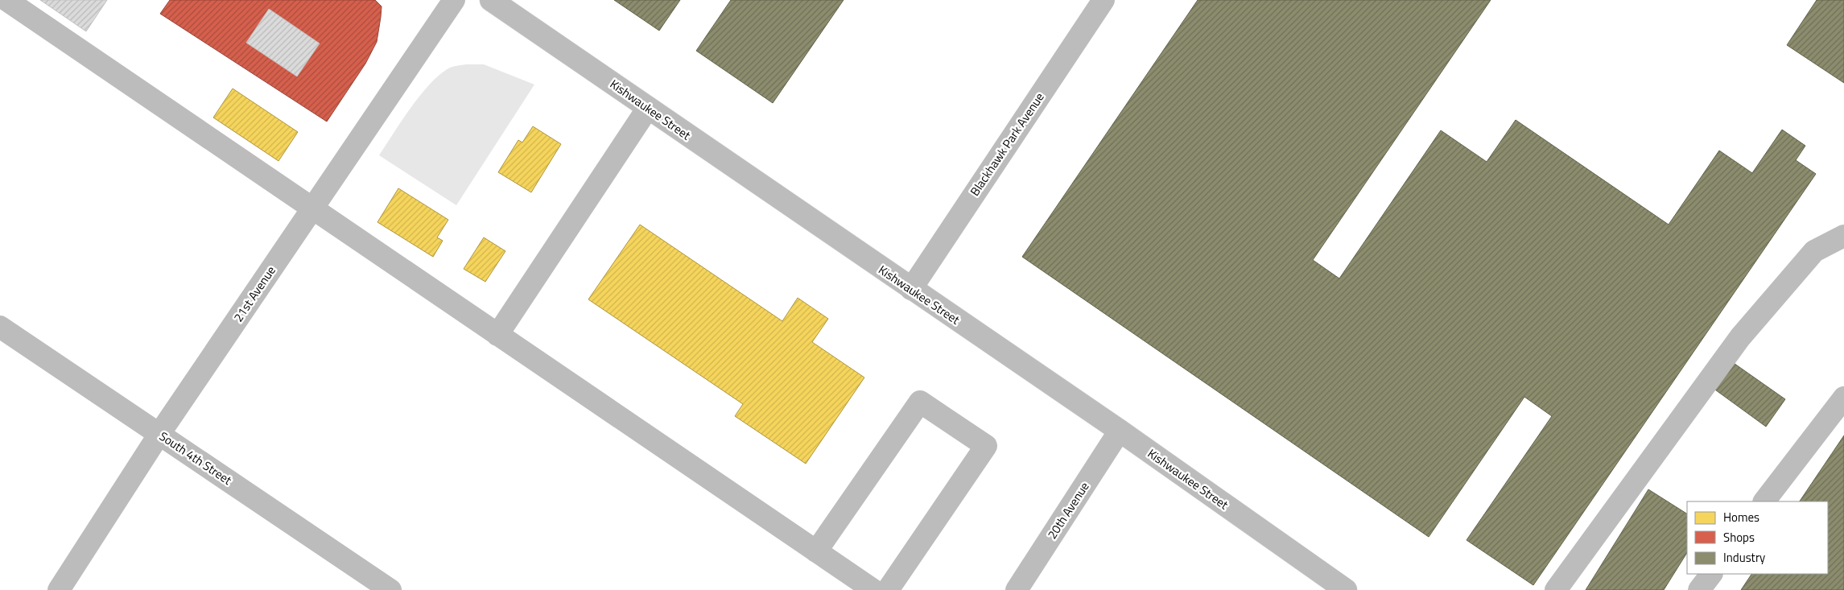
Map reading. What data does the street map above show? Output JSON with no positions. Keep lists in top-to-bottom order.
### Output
{
  "streets": {
    "street": [
      "Kishwaukee Street",
      "Blackhawk Park Avenue",
      "21st Avenue",
      "South 4th Street",
      "20th Avenue"
    ]
  },
  "crossings": [
    ["Kishwaukee Street", "Blackhawk Park Avenue"],
    ["Kishwaukee Street", "20th Avenue"],
    ["21st Avenue", "South 4th Street"]
  ],
  "legend": ["Homes", "Shops", "Industry"]
}
